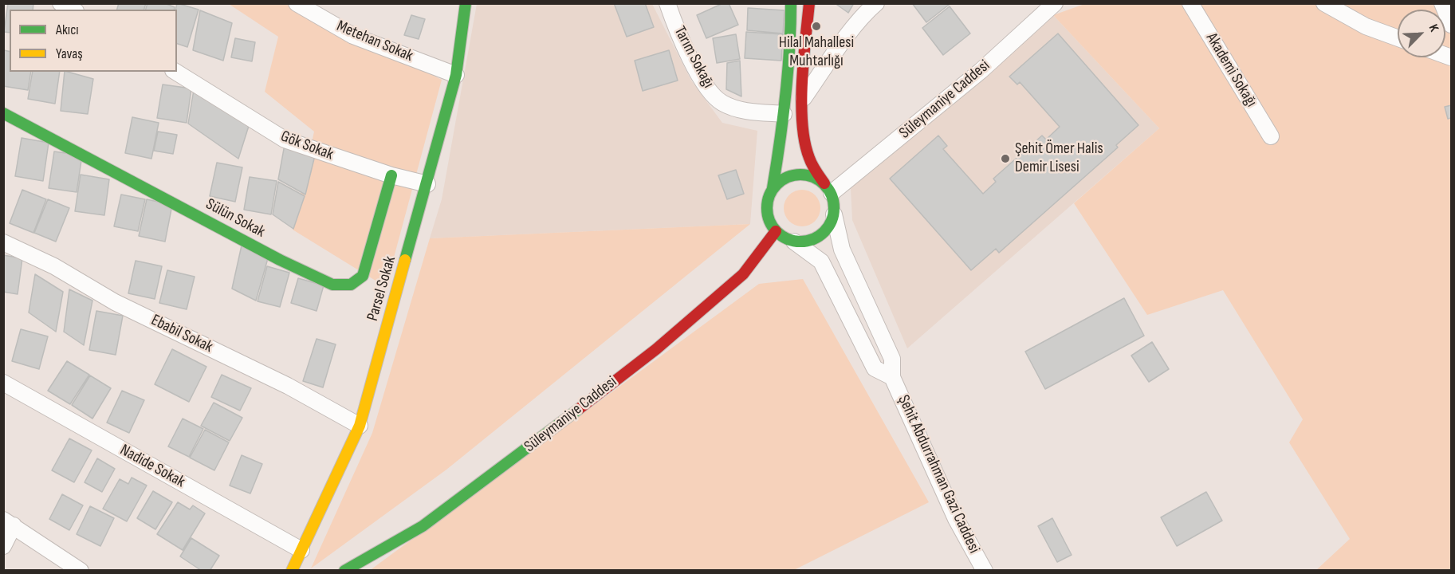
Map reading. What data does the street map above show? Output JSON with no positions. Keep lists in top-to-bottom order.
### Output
{
  "streets": {
    "street": [
      "Metehan Sokak",
      "Tarım Sokağı",
      "Akademi Sokağı",
      "Süleymaniye Caddesi",
      "Gök Sokak",
      "Sülün Sokak",
      "Parsel Sokak",
      "Ebabil Sokak",
      "Nadide Sokak",
      "Şehit Abdurrahman Gazi Caddesi"
    ]
  },
  "crossings": [
    ["Metehan Sokak", "Parsel Sokak"],
    ["Gök Sokak", "Sülün Sokak"],
    ["Gök Sokak", "Parsel Sokak"],
    ["Parsel Sokak", "Ebabil Sokak"],
    ["Parsel Sokak", "Nadide Sokak"]
  ],
  "places": ["Hilal Mahallesi Muhtarlığı", "Şehit Ömer Halis Demir Lisesi"],
  "legend": ["Akıcı", "Yavaş"],
  "north": "top right"
}
